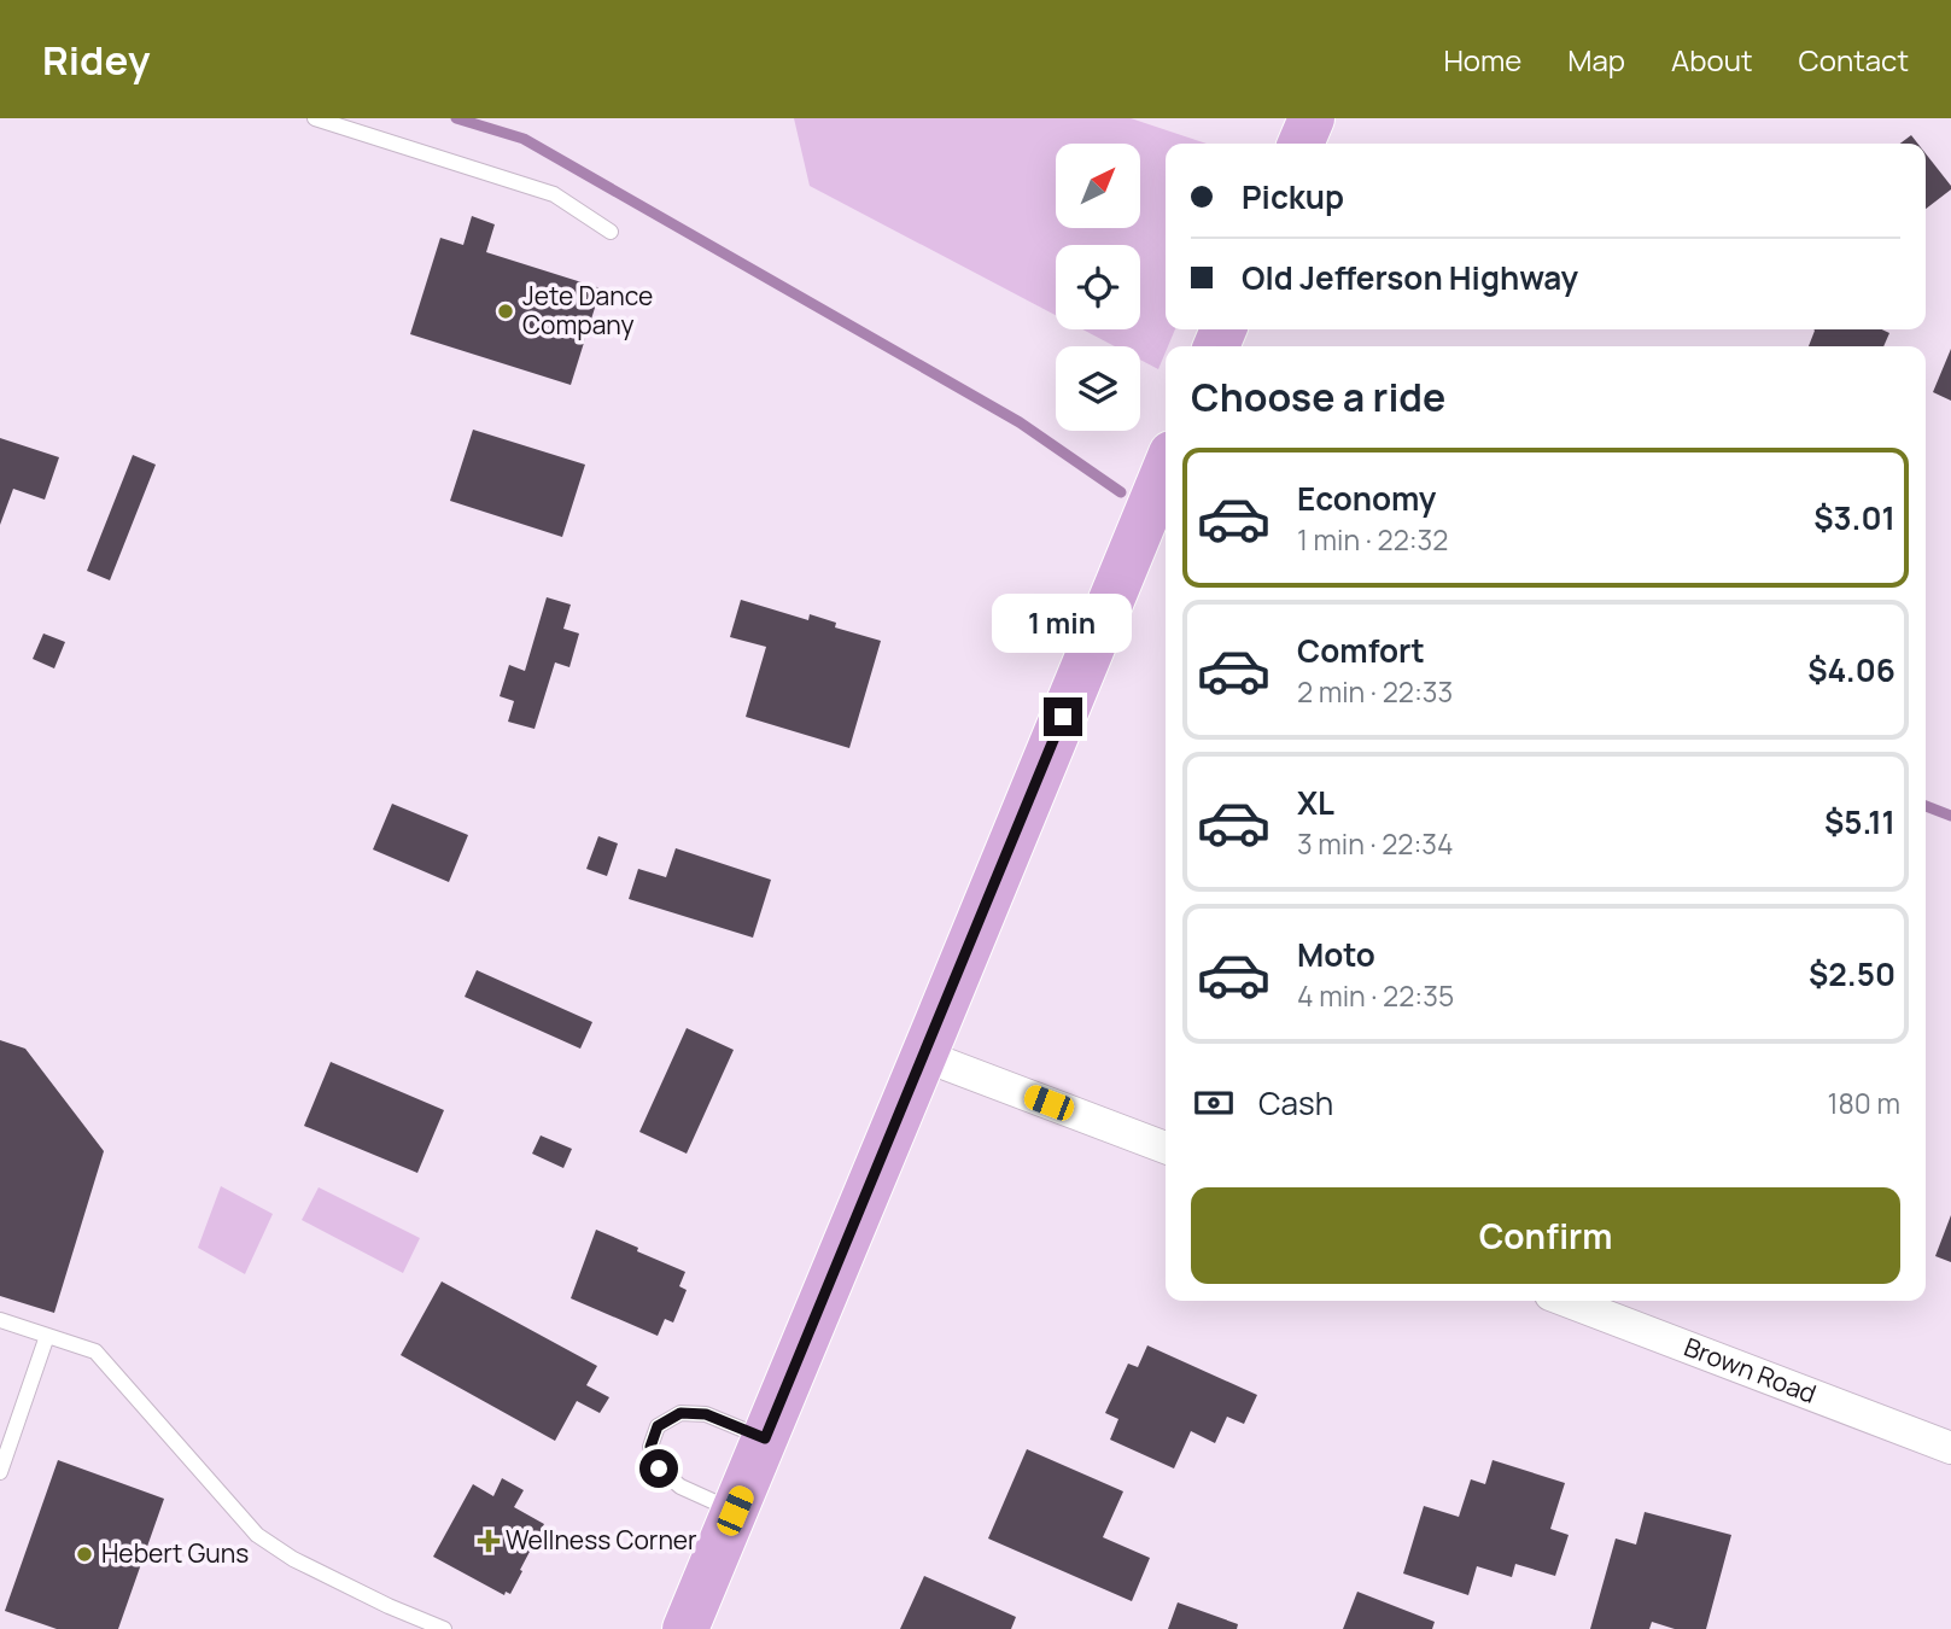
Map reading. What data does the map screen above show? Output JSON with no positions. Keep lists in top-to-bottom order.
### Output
{
  "streets": {
    "street": ["Brown Road"]
  },
  "places": {
    "other": ["Jete Dance Company", "Hebert Guns"],
    "health": ["Wellness Corner"]
  },
  "north": "top right",
  "page": {
    "header": "Ridey",
    "nav": [
      "Home",
      "Map",
      "About",
      "Contact"
    ],
    "banner": ["Pickup", "Old Jefferson Highway"],
    "heading": "Choose a ride",
    "list": [
      {
        "name": "Economy",
        "note": "1 min · 22:32",
        "value": "$3.01"
      },
      {
        "name": "Comfort",
        "note": "2 min · 22:33",
        "value": "$4.06"
      },
      {
        "name": "XL",
        "note": "3 min · 22:34",
        "value": "$5.11"
      },
      {
        "name": "Moto",
        "note": "4 min · 22:35",
        "value": "$2.50"
      }
    ],
    "bubble": "1 min",
    "pay": ["Cash", "180 m"],
    "buttons": "Confirm"
  }
}
